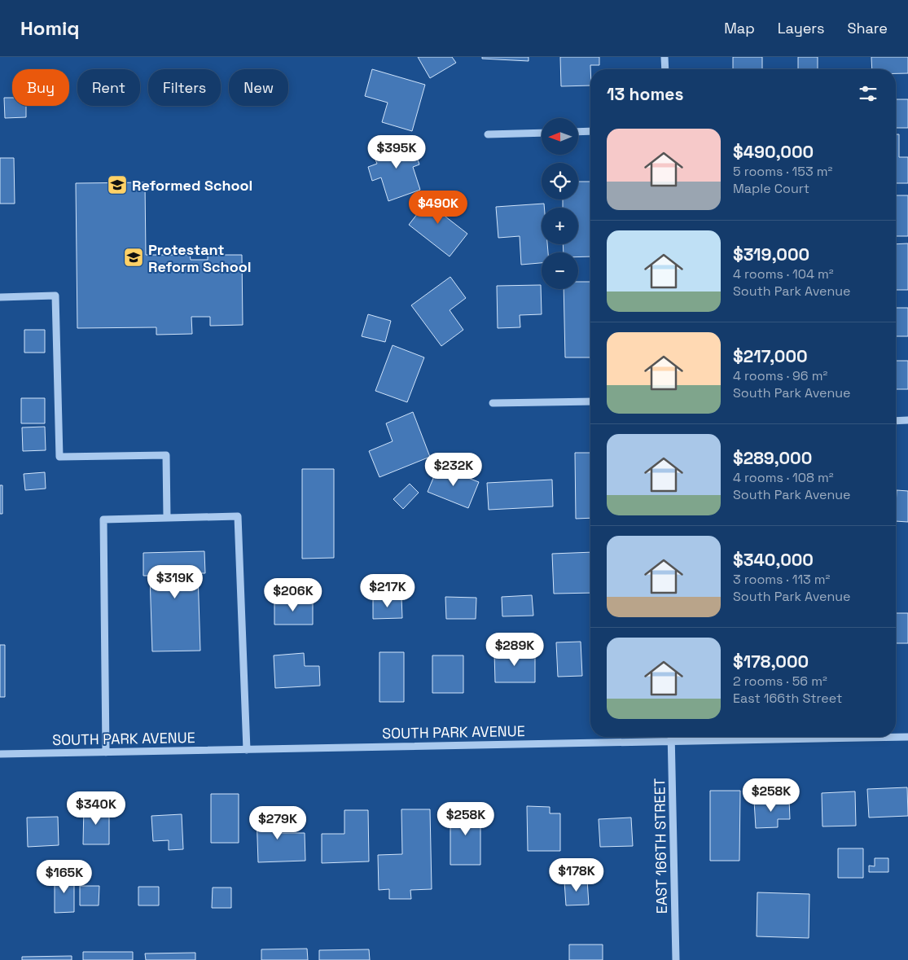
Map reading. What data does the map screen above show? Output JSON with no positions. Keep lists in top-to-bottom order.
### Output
{
  "streets": {
    "street": ["SOUTH PARK AVENUE", "EAST 166TH STREET"]
  },
  "crossings": [
    ["SOUTH PARK AVENUE", "EAST 166TH STREET"]
  ],
  "places": {
    "school or university": ["Reformed School", "Protestant Reform School"]
  },
  "north": "left",
  "page": {
    "header": "Homiq",
    "nav": ["Map", "Layers", "Share"],
    "chip": [
      "Buy",
      "Rent",
      "Filters",
      "New"
    ],
    "heading": "13 homes",
    "map_buttons": ["+", "−"],
    "list": [
      {
        "name": "$490,000",
        "note": "5 rooms · 153 m² · Maple Court"
      },
      {
        "name": "$319,000",
        "note": "4 rooms · 104 m² · South Park Avenue"
      },
      {
        "name": "$217,000",
        "note": "4 rooms · 96 m² · South Park Avenue"
      },
      {
        "name": "$289,000",
        "note": "4 rooms · 108 m² · South Park Avenue"
      },
      {
        "name": "$340,000",
        "note": "3 rooms · 113 m² · South Park Avenue"
      },
      {
        "name": "$178,000",
        "note": "2 rooms · 56 m² · East 166th Street"
      }
    ],
    "price": [
      "$395K",
      "$490K",
      "$232K",
      "$319K",
      "$217K",
      "$206K",
      "$289K",
      "$258K",
      "$340K",
      "$258K",
      "$279K",
      "$178K",
      "$165K"
    ]
  }
}
